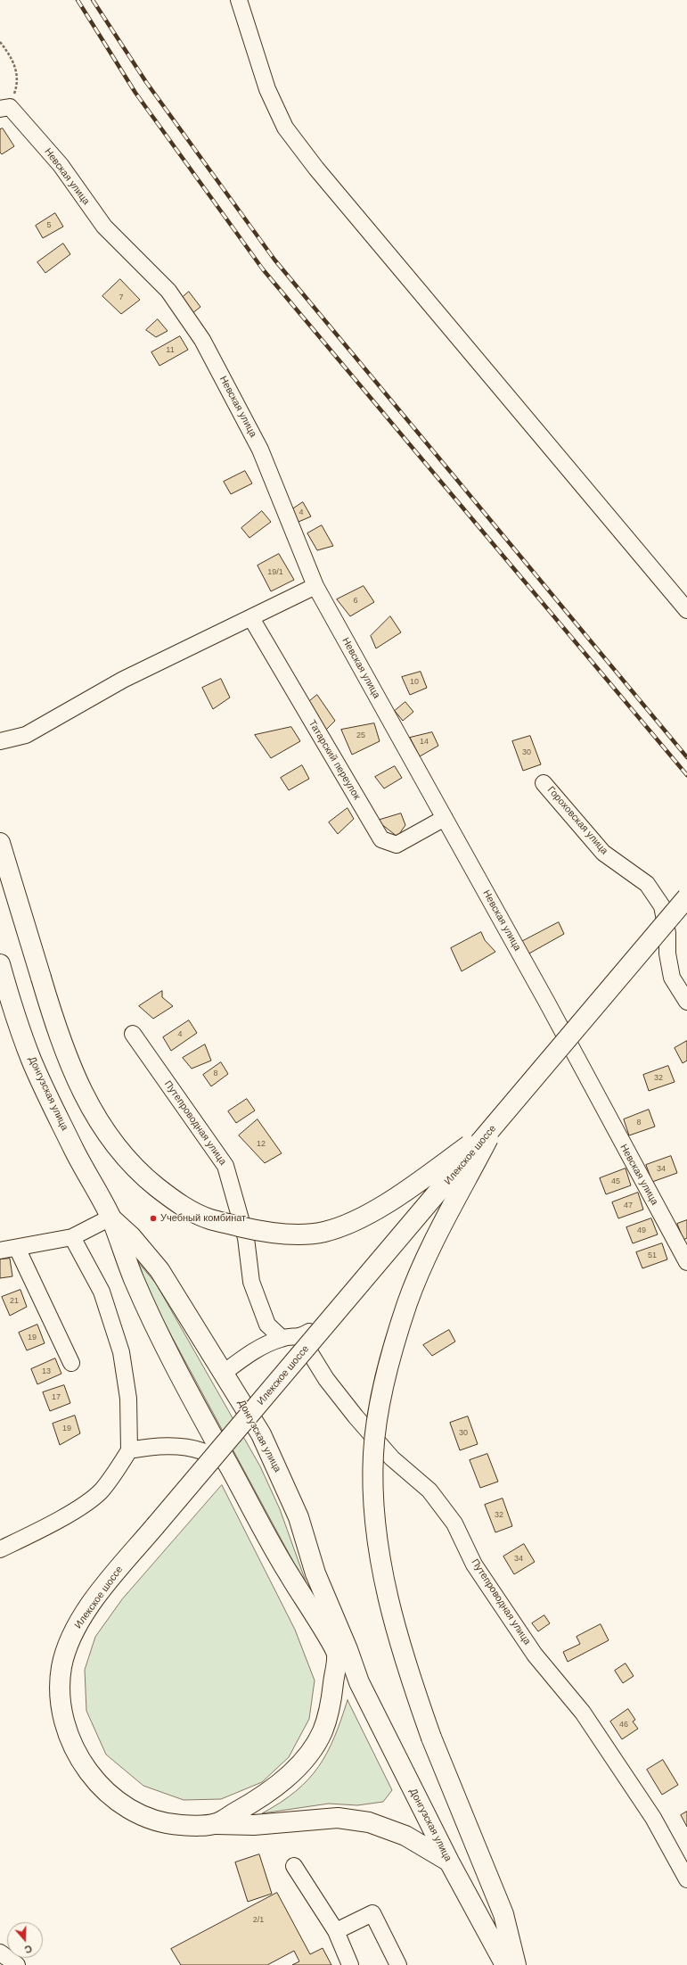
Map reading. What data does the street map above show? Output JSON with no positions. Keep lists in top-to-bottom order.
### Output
{
  "streets": {
    "main road": ["Донгузская улица", "Илекское шоссе"],
    "street": [
      "Невская улица",
      "Татарский переулок",
      "Гороховская улица",
      "Путепроводная улица"
    ]
  },
  "crossings": [
    ["Невская улица", "Татарский переулок"],
    ["Донгузская улица", "Илекское шоссе"]
  ],
  "places": ["Учебный комбинат"],
  "house_numbers": [
    "5",
    "7",
    "11",
    "4",
    "19/1",
    "6",
    "10",
    "25",
    "14",
    "30",
    "4",
    "8",
    "32",
    "8",
    "12",
    "34",
    "45",
    "47",
    "49",
    "51",
    "21",
    "19",
    "13",
    "17",
    "19",
    "30",
    "32",
    "34",
    "46",
    "2/1"
  ],
  "north": "bottom"
}
